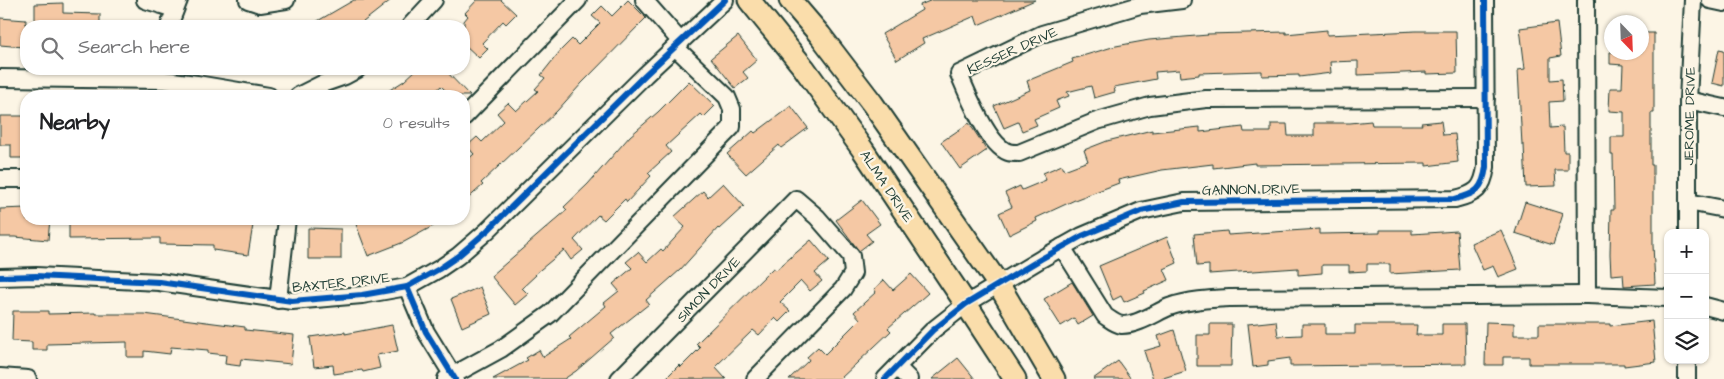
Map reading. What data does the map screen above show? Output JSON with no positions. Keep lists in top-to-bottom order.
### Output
{
  "streets": {
    "main road": ["ALMA DRIVE"],
    "street": [
      "KESSER DRIVE",
      "JEROME DRIVE",
      "GANNON DRIVE",
      "BAXTER DRIVE",
      "SIMON DRIVE"
    ]
  },
  "crossings": [
    ["KESSER DRIVE", "GANNON DRIVE"],
    ["ALMA DRIVE", "GANNON DRIVE"]
  ],
  "north": "bottom right",
  "page": {
    "search": "Search here",
    "heading": ["Nearby", "0 results"],
    "map_buttons": ["+", "−"]
  }
}
